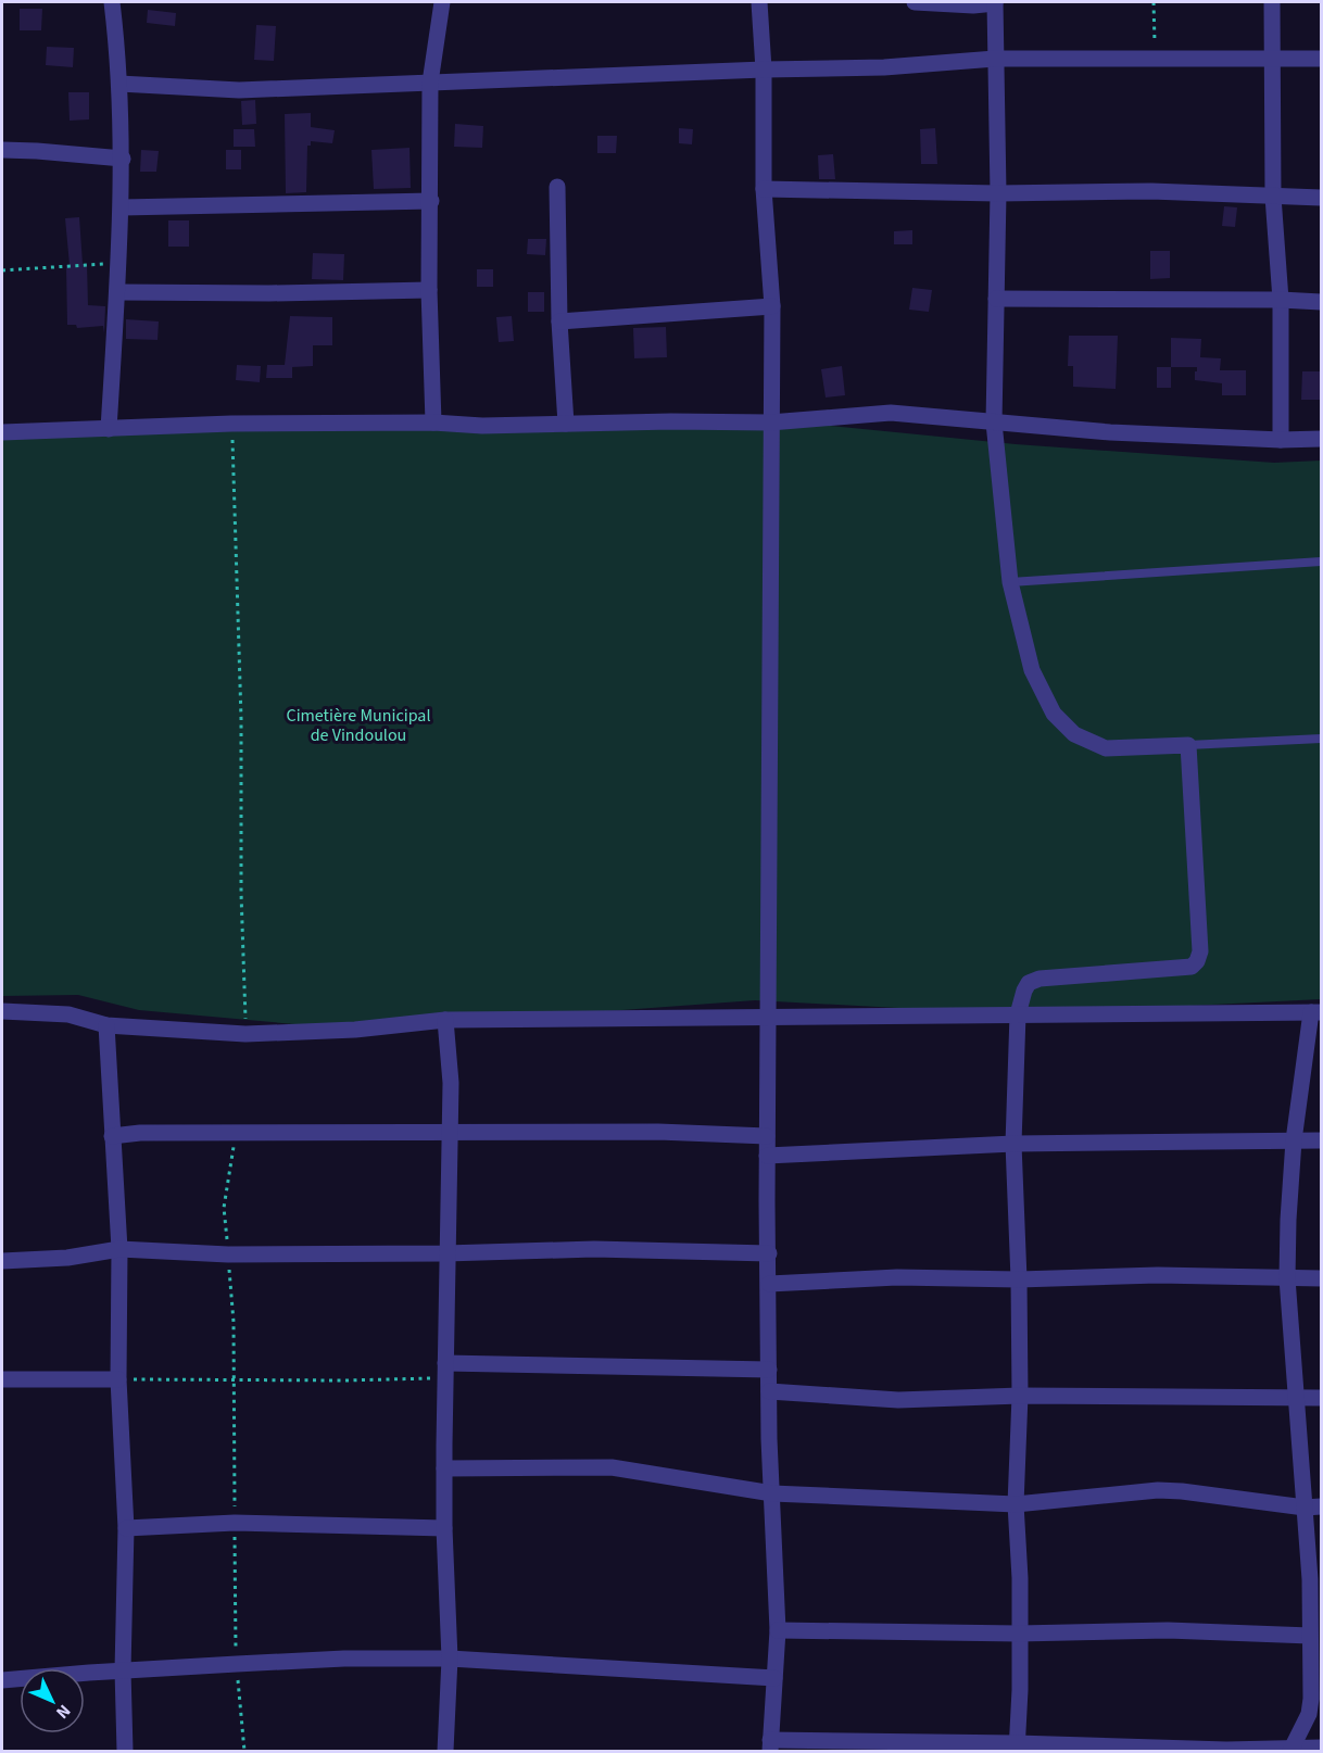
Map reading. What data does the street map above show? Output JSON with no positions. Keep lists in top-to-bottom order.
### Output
{
  "parks": ["Cimetière Municipal de Vindoulou"],
  "north": "bottom right"
}
